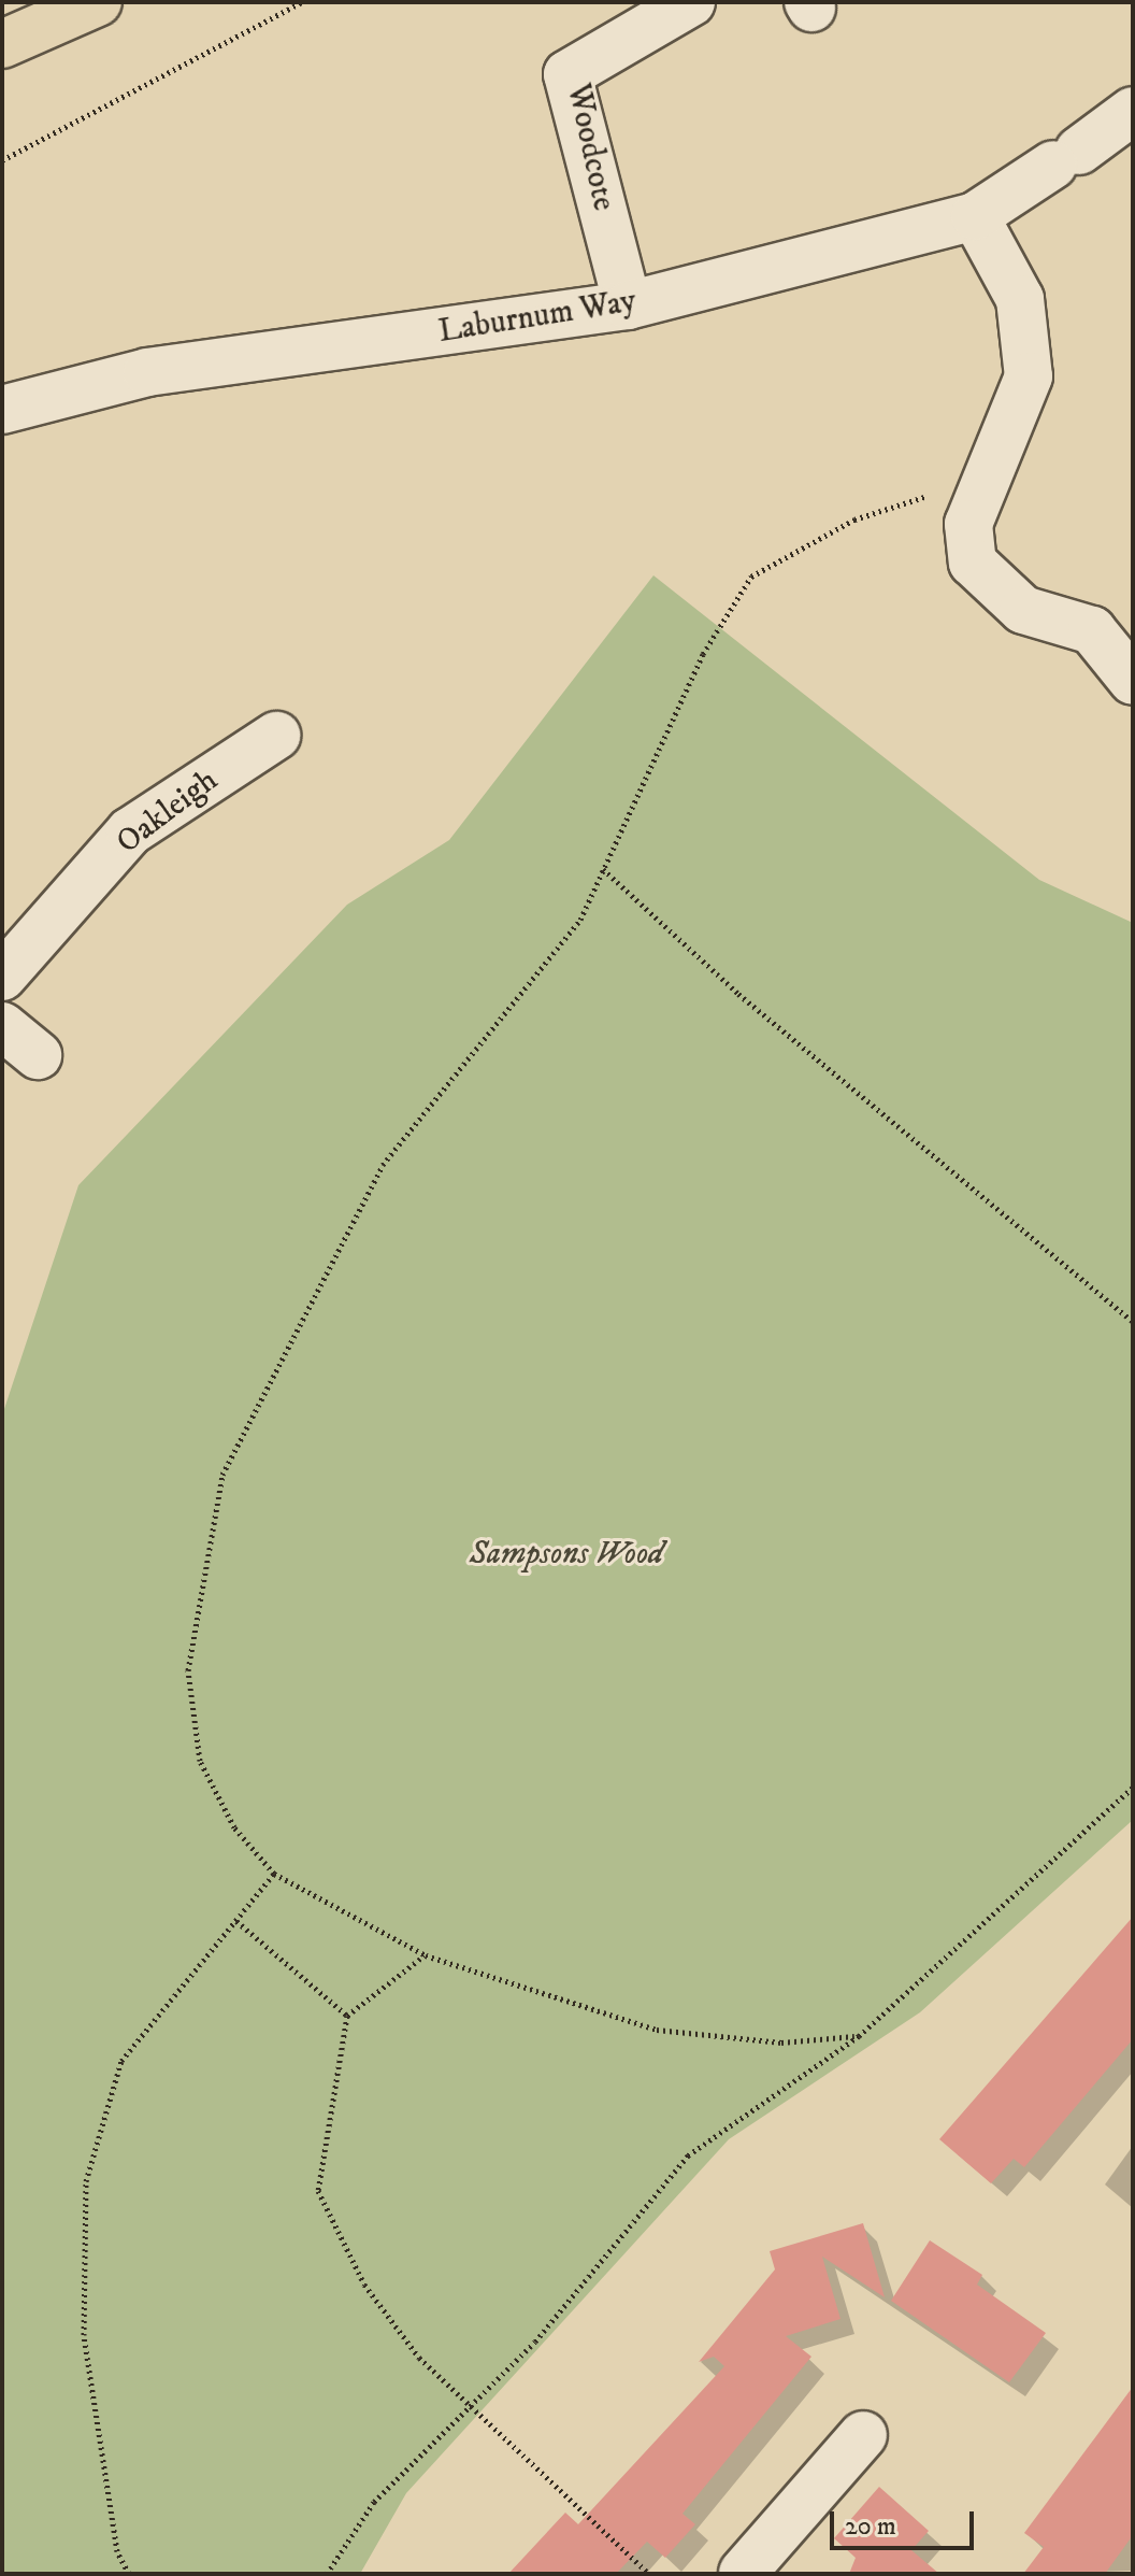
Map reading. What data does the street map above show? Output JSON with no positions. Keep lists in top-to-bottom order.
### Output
{
  "streets": {
    "street": ["Woodcote", "Laburnum Way", "Oakleigh"]
  },
  "crossings": [
    ["Woodcote", "Laburnum Way"]
  ],
  "parks": ["Sampsons Wood"],
  "scale_bar": "20 m"
}
